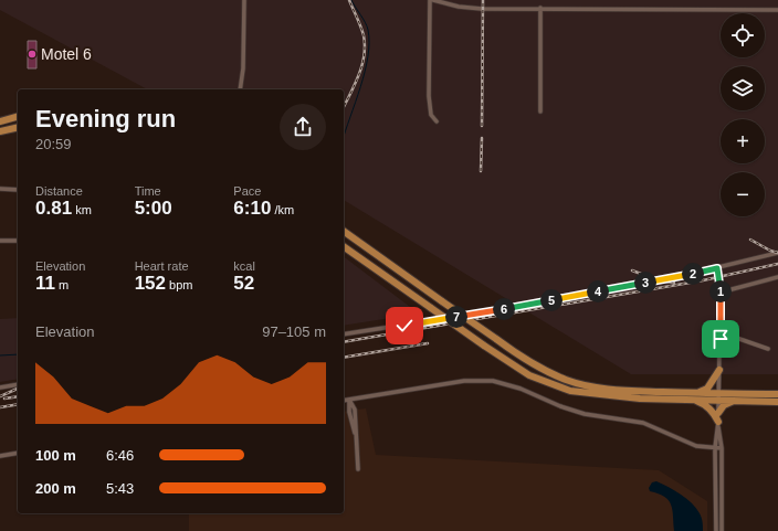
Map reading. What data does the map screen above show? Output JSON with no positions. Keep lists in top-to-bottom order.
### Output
{
  "places": ["Motel 6"],
  "page": {
    "map_buttons": ["+", "−"],
    "heading": ["Evening run", "20:59"],
    "stats": [
      ["Distance", "0.81 km"],
      ["Time", "5:00"],
      ["Pace", "6:10 /km"],
      ["Elevation", "11 m"],
      ["Heart rate", "152 bpm"],
      ["kcal", "52"]
    ],
    "pins": [
      "2",
      "3",
      "1",
      "4",
      "5",
      "6",
      "7"
    ],
    "chart": ["Elevation", "97–105 m"],
    "list": [
      {
        "name": "100 m",
        "note": "6:46"
      },
      {
        "name": "200 m",
        "note": "5:43"
      }
    ]
  }
}
